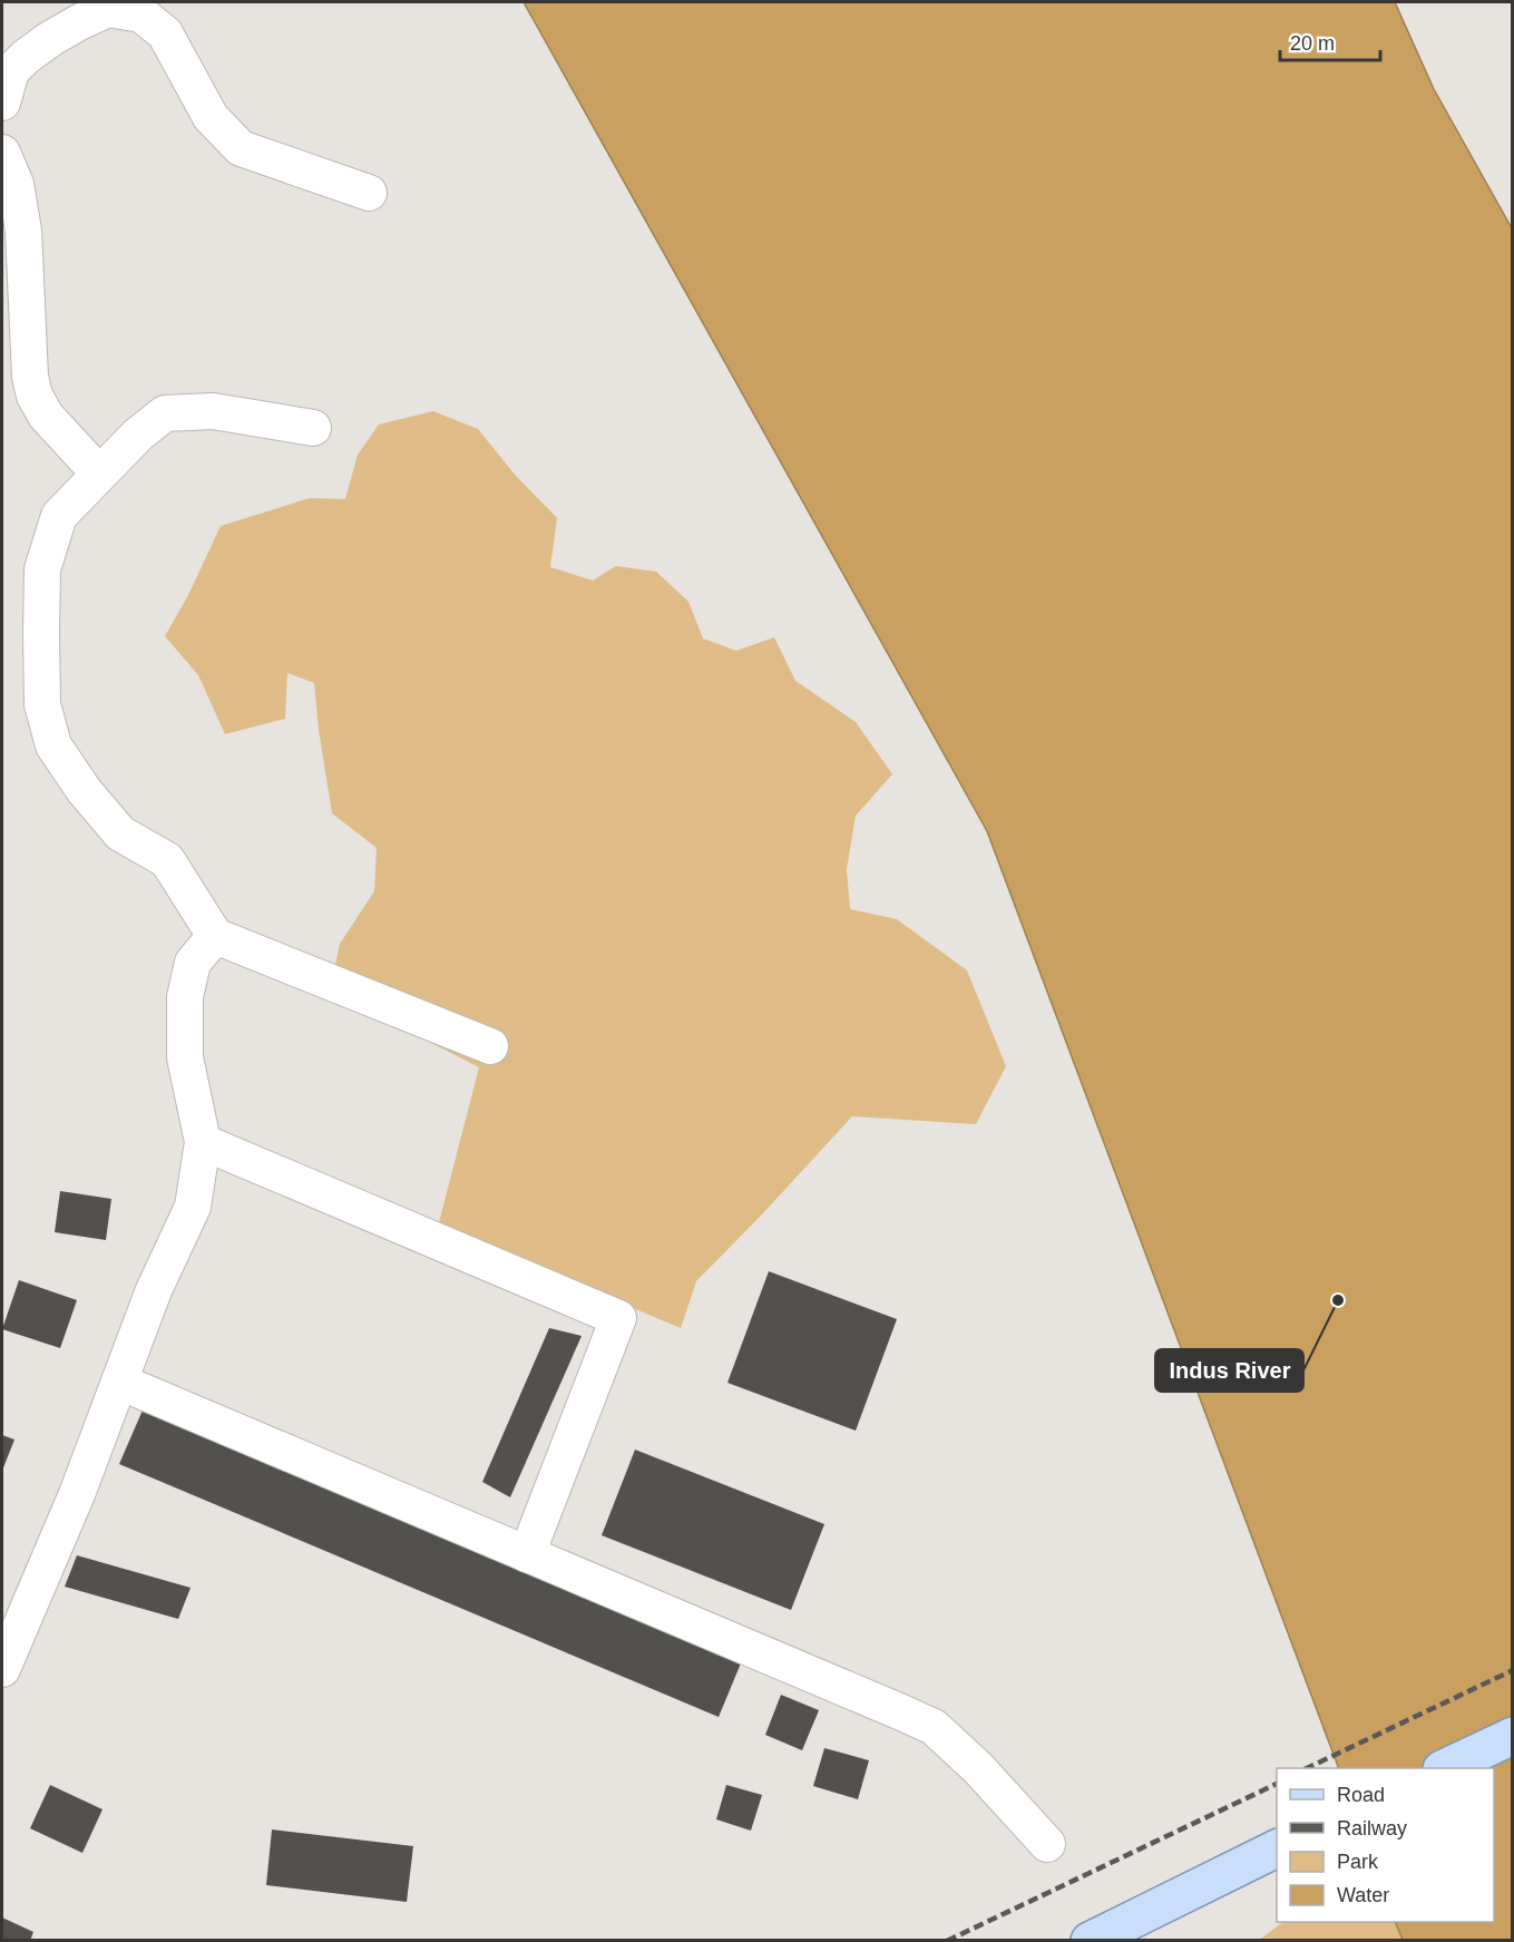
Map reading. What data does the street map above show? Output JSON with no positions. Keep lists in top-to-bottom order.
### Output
{
  "places": ["Indus River"],
  "legend": [
    "Road",
    "Railway",
    "Park",
    "Water"
  ],
  "scale_bar": "20 m"
}
